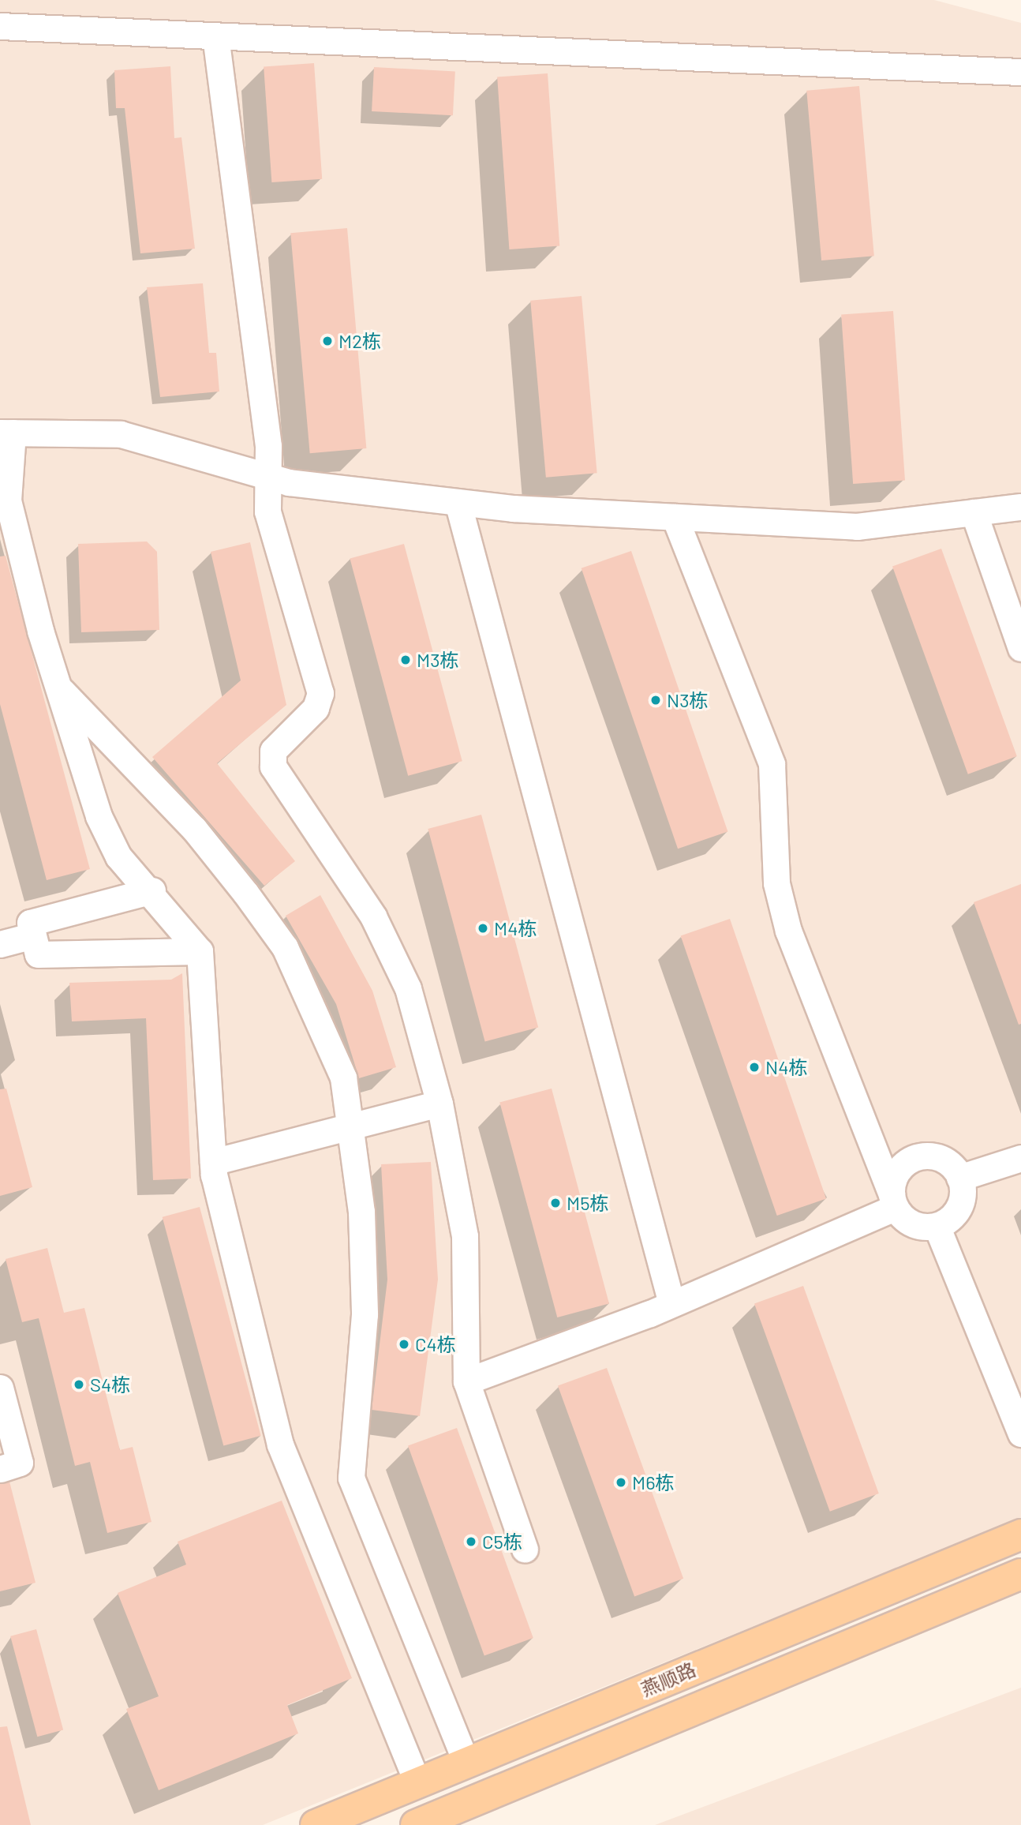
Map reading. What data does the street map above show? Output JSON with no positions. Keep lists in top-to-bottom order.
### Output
{
  "streets": {
    "main road": ["燕顺路"]
  },
  "places": [
    "M2栋",
    "M3栋",
    "N3栋",
    "M4栋",
    "N4栋",
    "M5栋",
    "C4栋",
    "S4栋",
    "M6栋",
    "C5栋"
  ]
}
